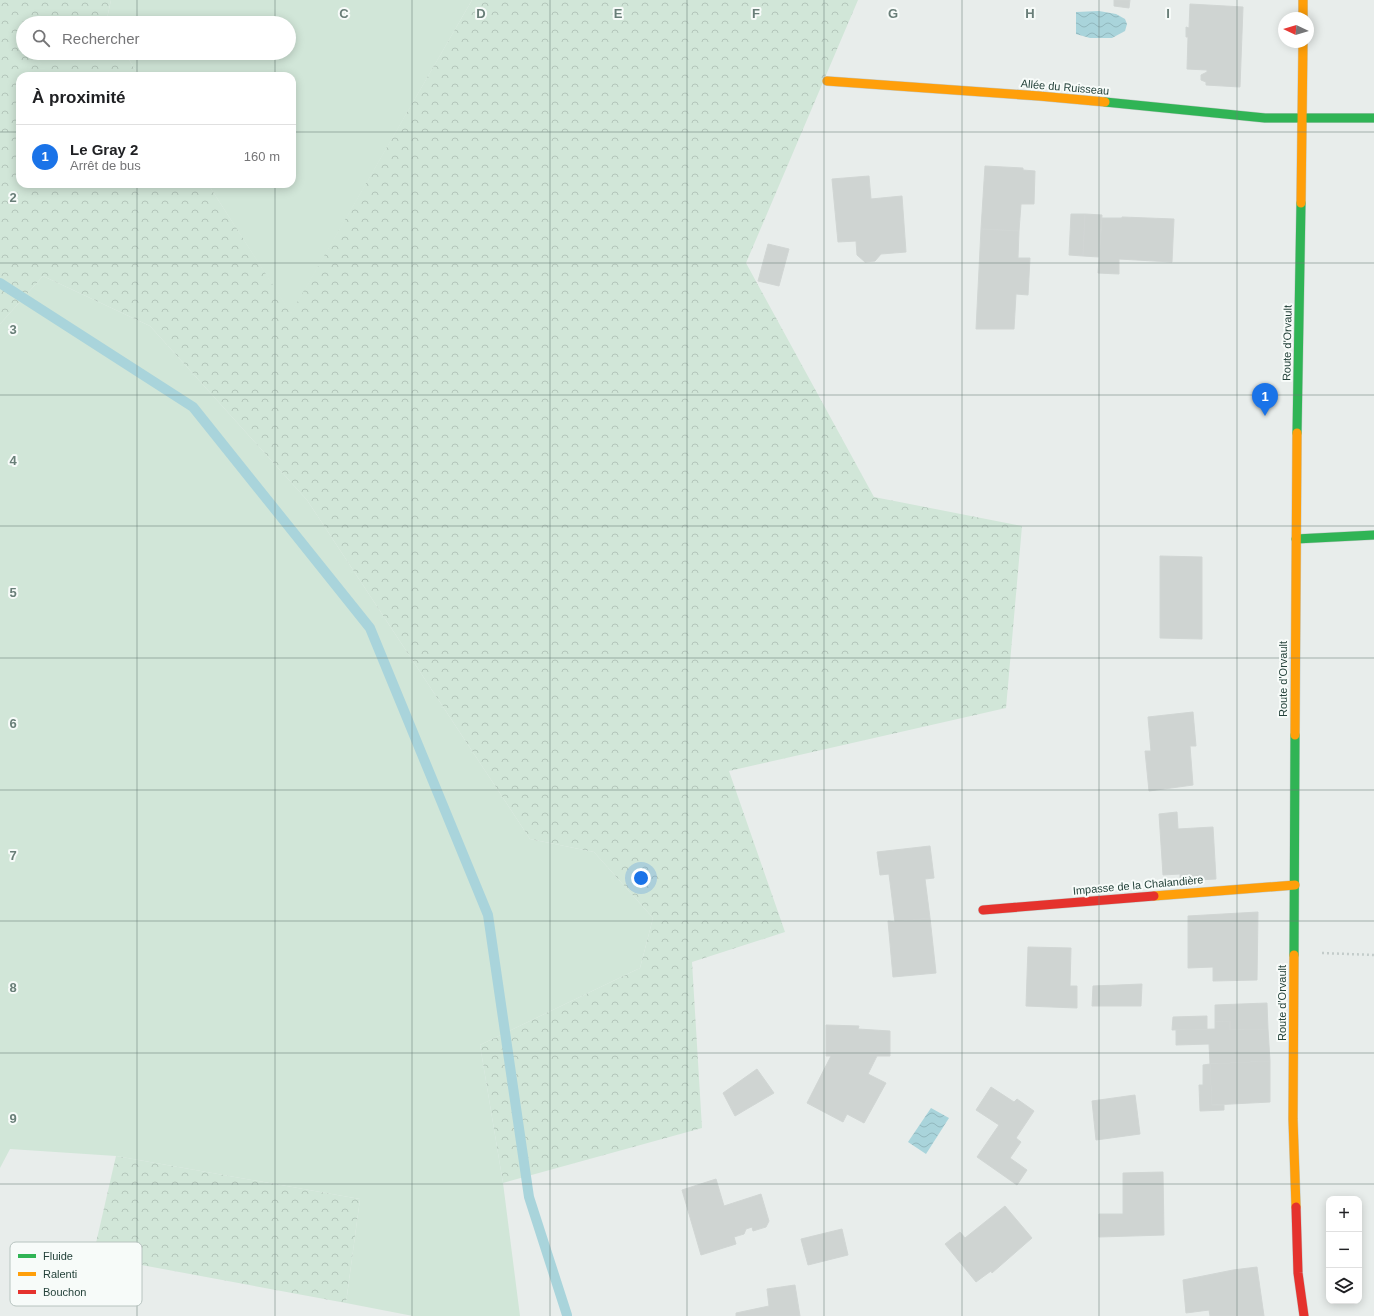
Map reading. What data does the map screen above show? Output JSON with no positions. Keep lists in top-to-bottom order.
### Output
{
  "streets": {
    "street": ["Allée du Ruisseau", "Route d'Orvault", "Impasse de la Chalandière"]
  },
  "crossings": [
    ["Allée du Ruisseau", "Route d'Orvault"],
    ["Route d'Orvault", "Impasse de la Chalandière"]
  ],
  "legend": ["Fluide", "Ralenti", "Bouchon"],
  "north": "left",
  "page": {
    "search": "Rechercher",
    "heading": "À proximité",
    "list": [
      {
        "mark": "1",
        "name": "Le Gray 2",
        "note": "Arrêt de bus",
        "value": "160 m"
      }
    ],
    "pins": "1",
    "map_buttons": ["+", "−"]
  },
  "grid": {
    "columns": [
      "C",
      "D",
      "E",
      "F",
      "G",
      "H",
      "I"
    ],
    "rows": [
      "2",
      "3",
      "4",
      "5",
      "6",
      "7",
      "8",
      "9"
    ]
  }
}
